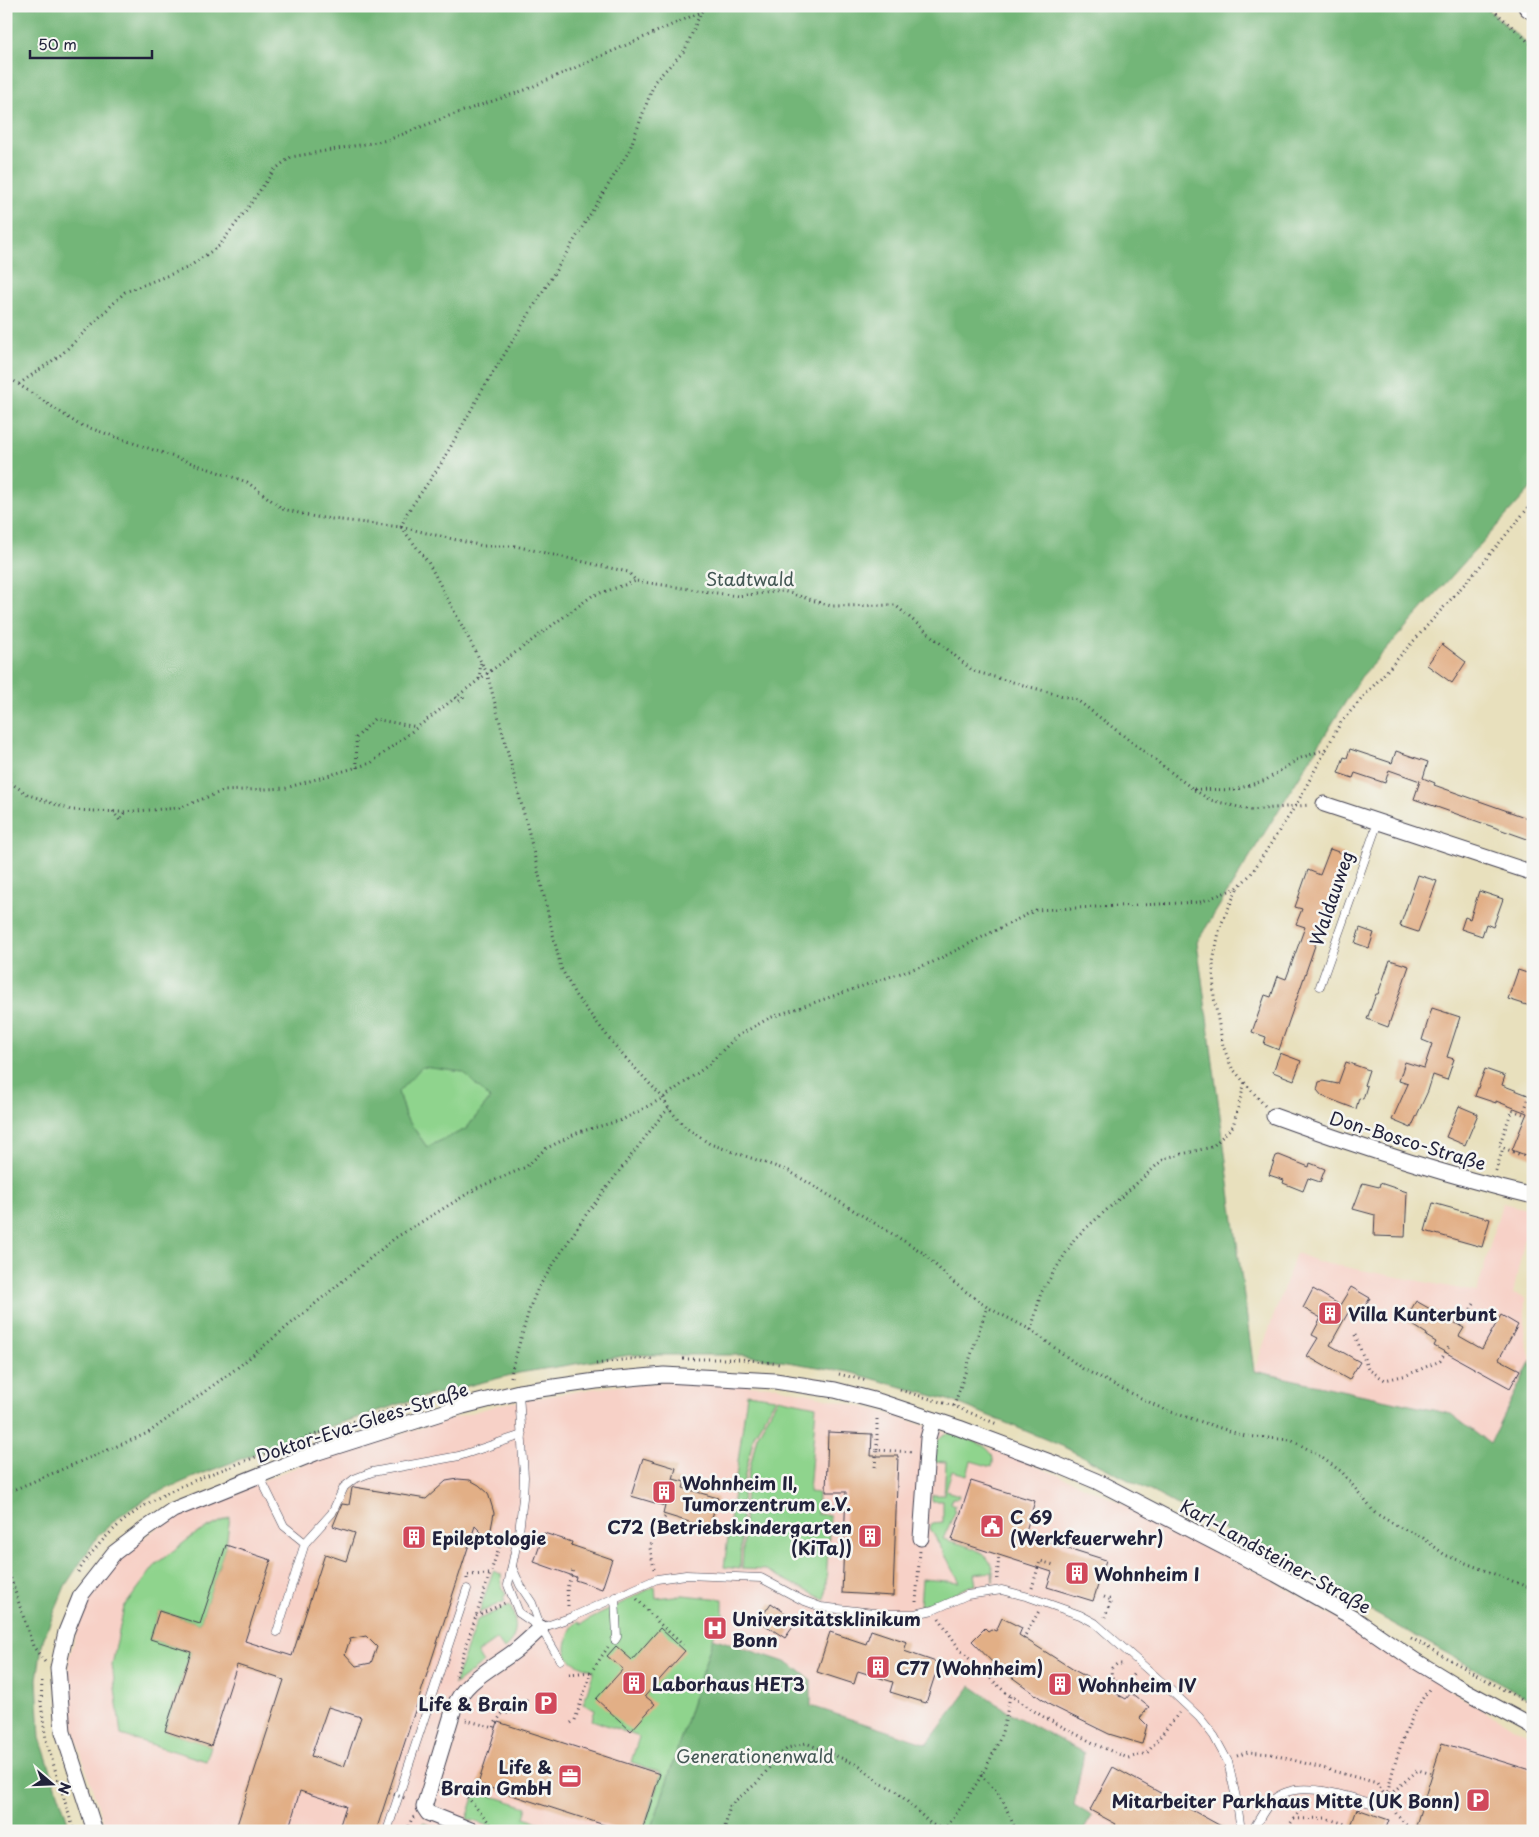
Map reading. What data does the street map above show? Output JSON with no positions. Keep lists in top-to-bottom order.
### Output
{
  "streets": {
    "street": ["Don-Bosco-Straße", "Doktor-Eva-Glees-Straße", "Karl-Landsteiner-Straße"],
    "lane": ["Waldauweg"]
  },
  "crossings": [
    ["Doktor-Eva-Glees-Straße", "Karl-Landsteiner-Straße"]
  ],
  "parks": ["Stadtwald", "Generationenwald"],
  "places": {
    "building": [
      "Villa Kunterbunt",
      "Wohnheim II, Tumorzentrum e.V.",
      "C72 (Betriebskindergarten (KiTa))",
      "Epileptologie",
      "Wohnheim I",
      "C77 (Wohnheim)",
      "Laborhaus HET3",
      "Wohnheim IV"
    ],
    "public building": ["C 69 (Werkfeuerwehr)"],
    "hospital": ["Universitätsklinikum Bonn"],
    "parking": ["Life & Brain", "Mitarbeiter Parkhaus Mitte (UK Bonn)"],
    "office": ["Life & Brain GmbH"]
  },
  "scale_bar": "50 m",
  "north": "right"
}
